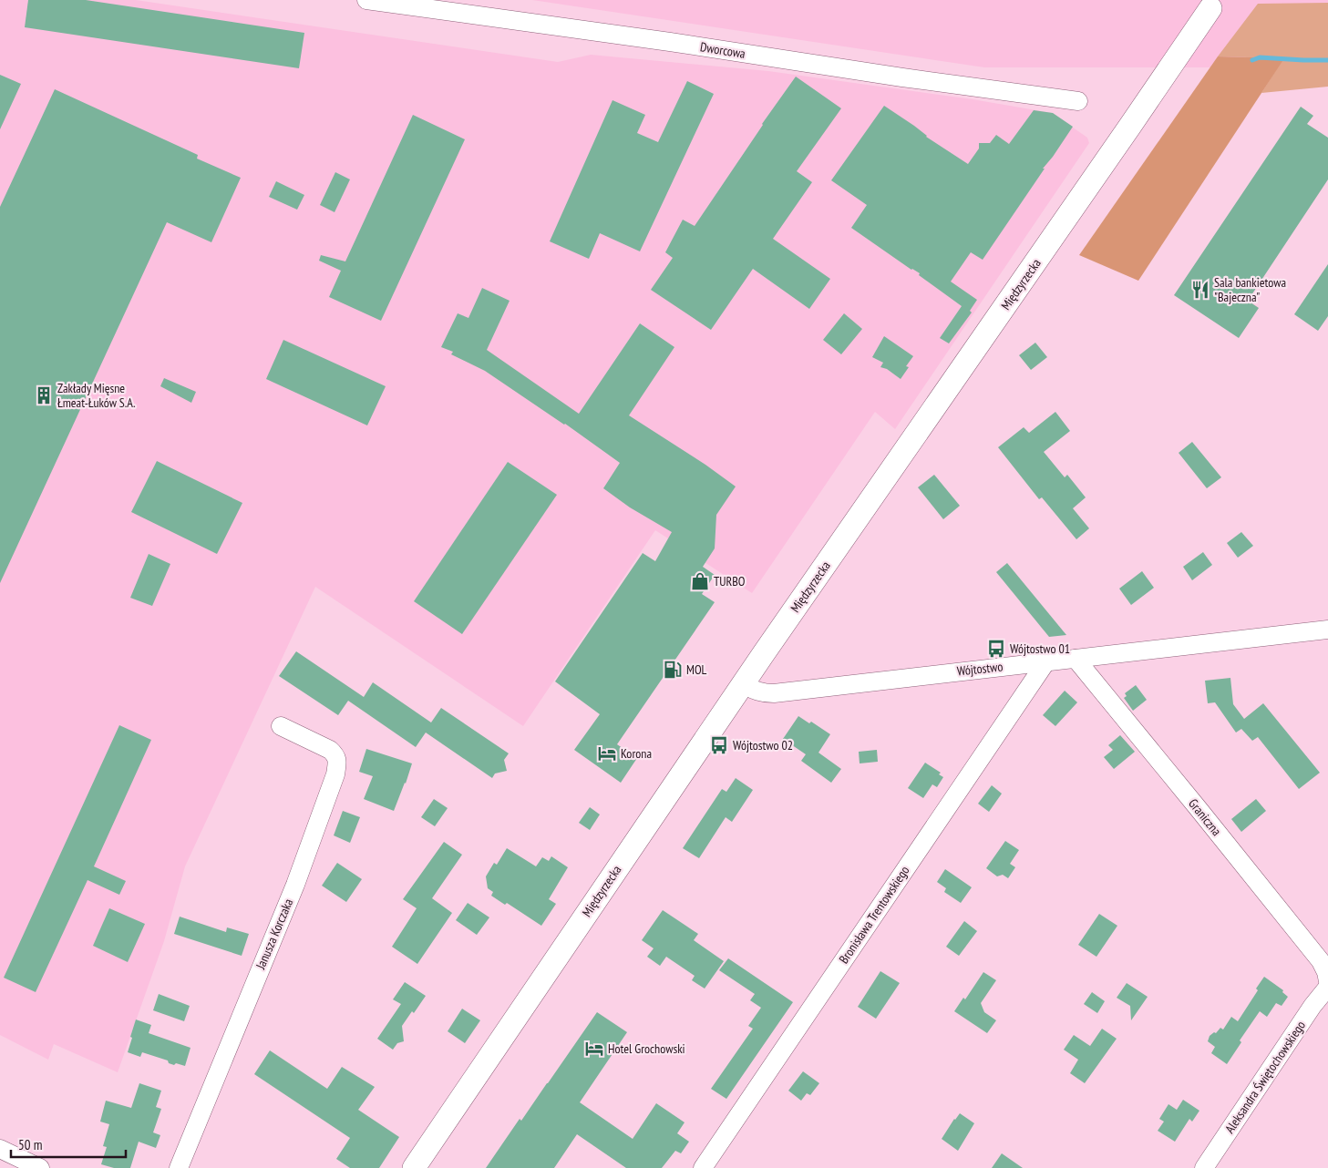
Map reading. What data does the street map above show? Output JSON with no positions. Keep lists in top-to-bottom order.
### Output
{
  "streets": {
    "main road": ["Międzyrzecka"],
    "street": [
      "Dworcowa",
      "Wójtostwo",
      "Graniczna",
      "Bronisława Trentowskiego",
      "Janusza Korczaka",
      "Aleksandra Świętochowskiego"
    ]
  },
  "crossings": [
    ["Międzyrzecka", "Wójtostwo"],
    ["Wójtostwo", "Graniczna"],
    ["Wójtostwo", "Bronisława Trentowskiego"]
  ],
  "places": {
    "restaurant": ["Sala bankietowa \"Bajeczna\""],
    "building": ["Zakłady Mięsne Łmeat-Łuków S.A."],
    "shop": ["TURBO"],
    "bus stop": ["Wójtostwo 01", "Wójtostwo 02"],
    "fuel station": ["MOL"],
    "hotel": ["Korona", "Hotel Grochowski"]
  },
  "scale_bar": "50 m"
}
